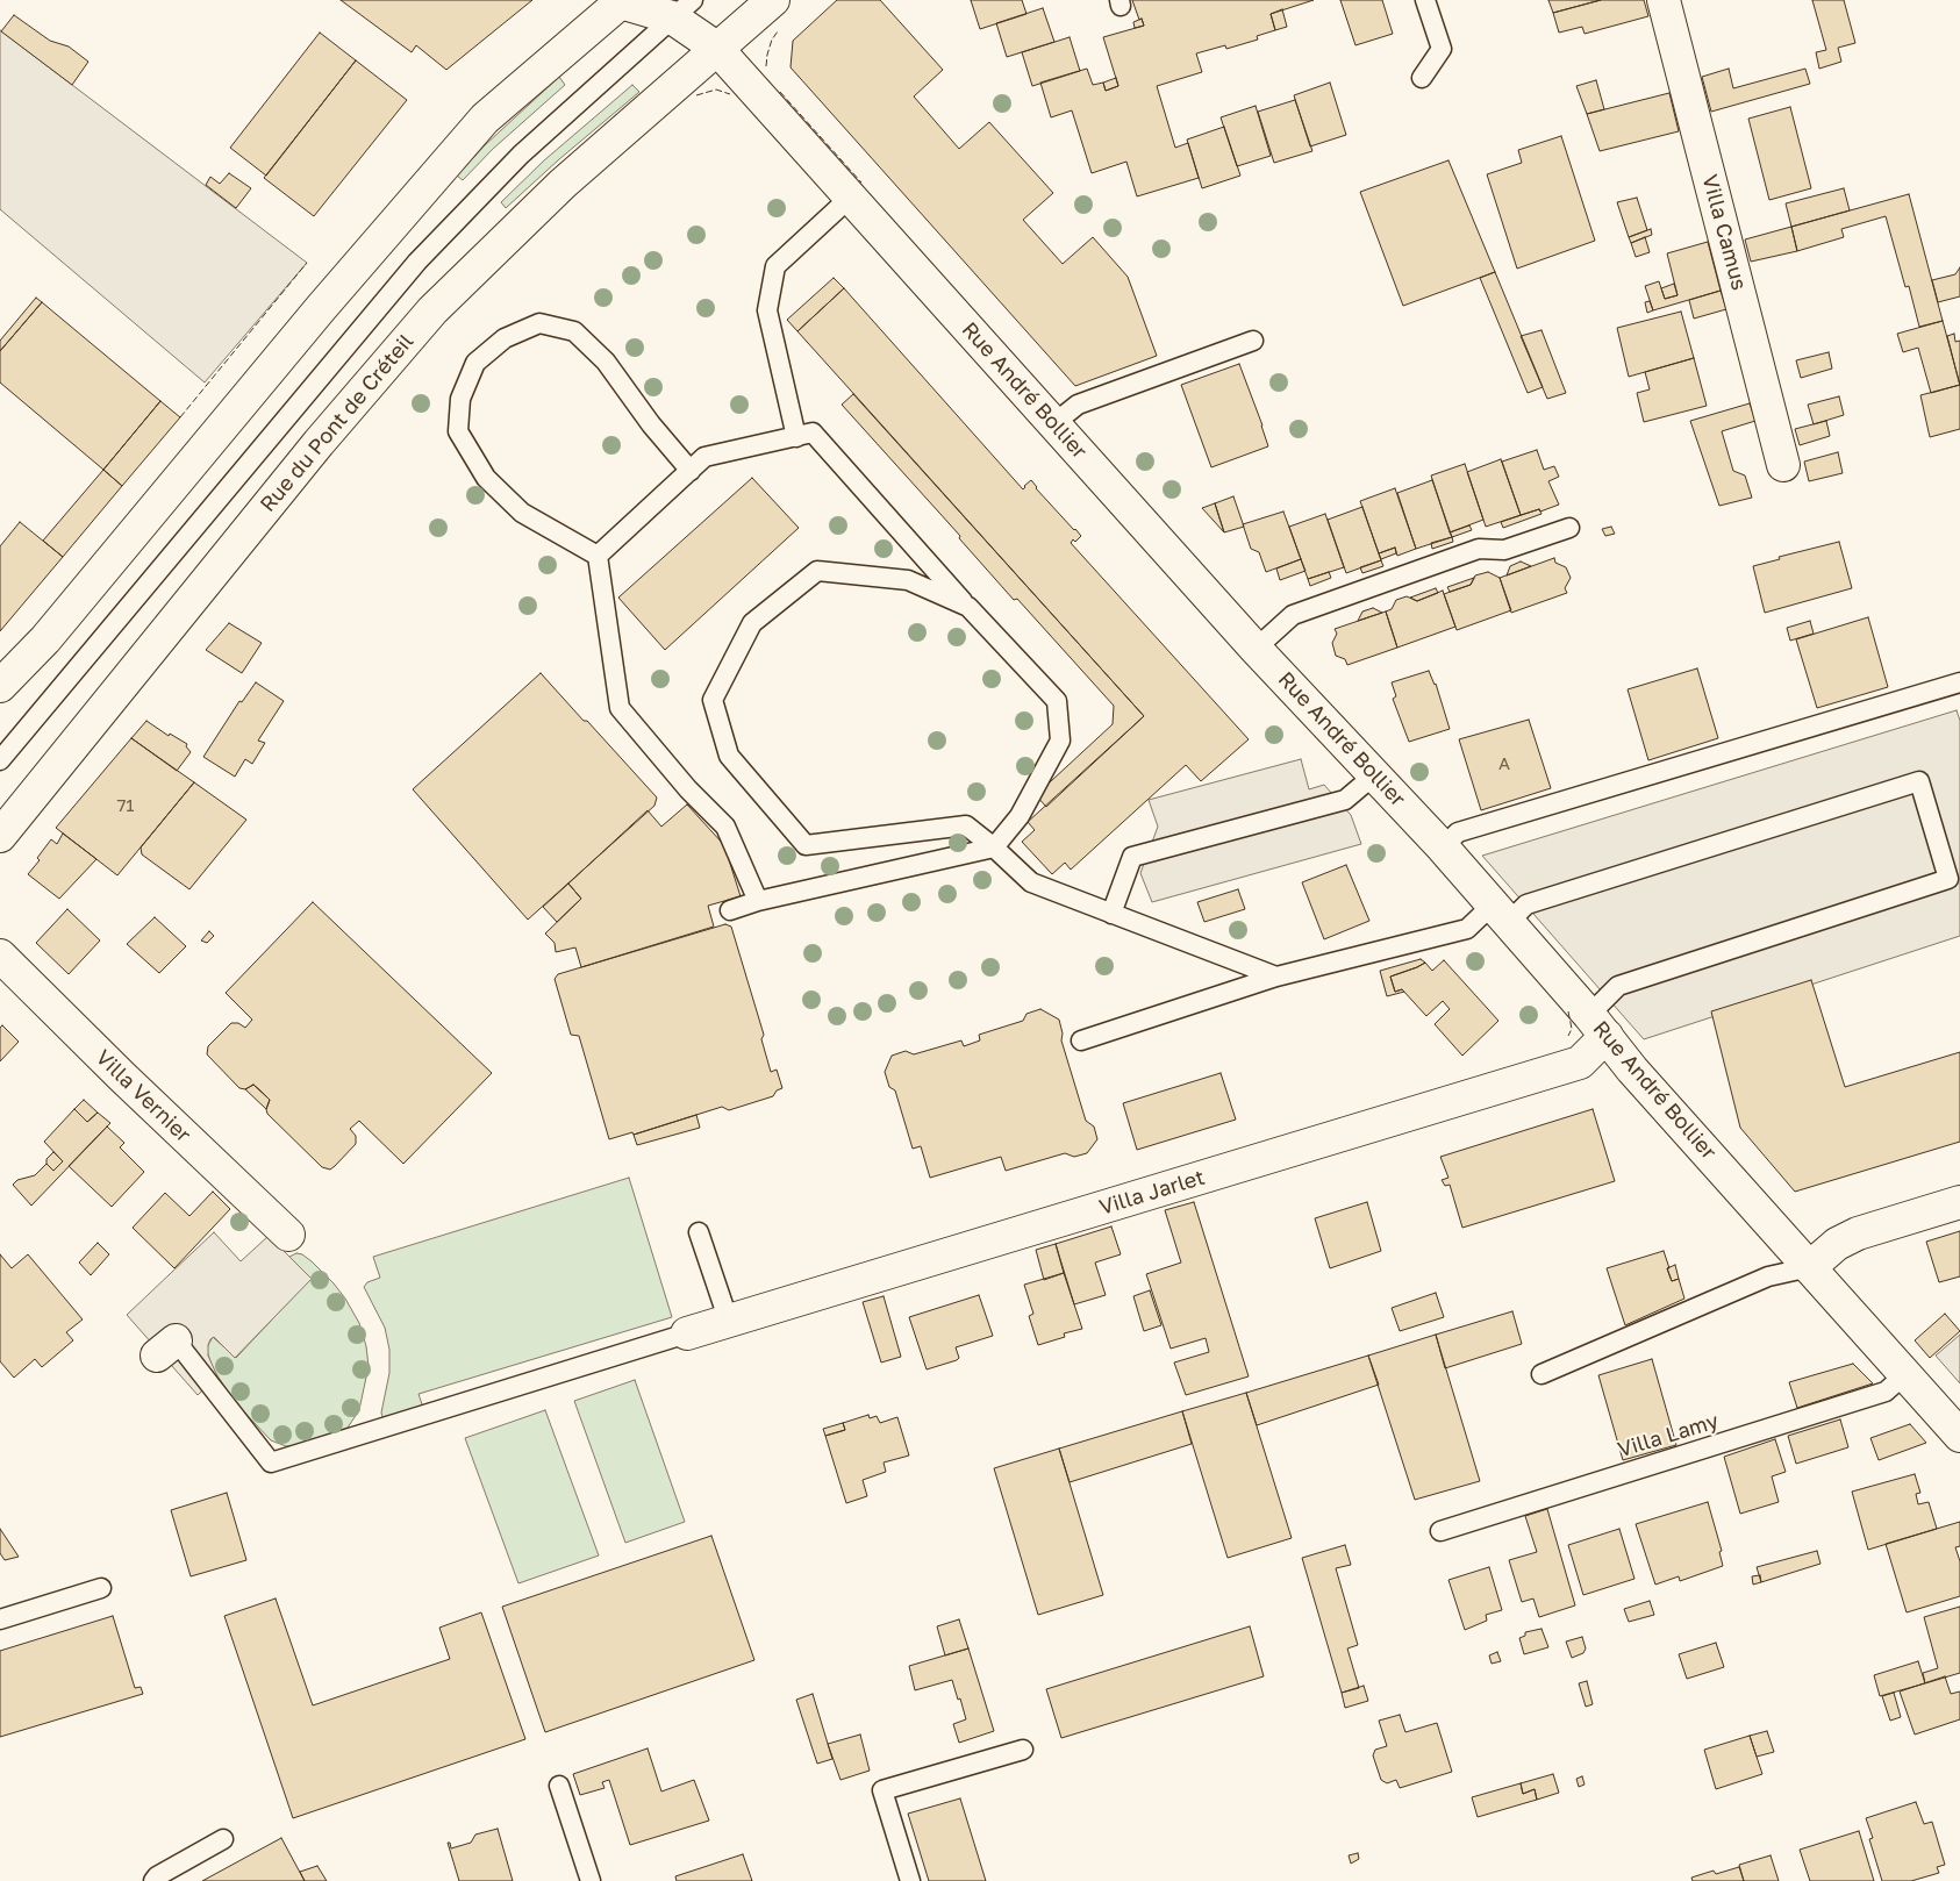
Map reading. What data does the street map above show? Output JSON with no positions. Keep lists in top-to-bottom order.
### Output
{
  "streets": {
    "street": [
      "Villa Camus",
      "Rue André Bollier",
      "Rue du Pont de Créteil",
      "Villa Vernier",
      "Villa Jarlet"
    ],
    "lane": ["Villa Lamy"]
  },
  "crossings": [
    ["Rue André Bollier", "Rue du Pont de Créteil"],
    ["Rue André Bollier", "Villa Jarlet"],
    ["Rue André Bollier", "Villa Lamy"]
  ],
  "house_numbers": ["A", "71"]
}
